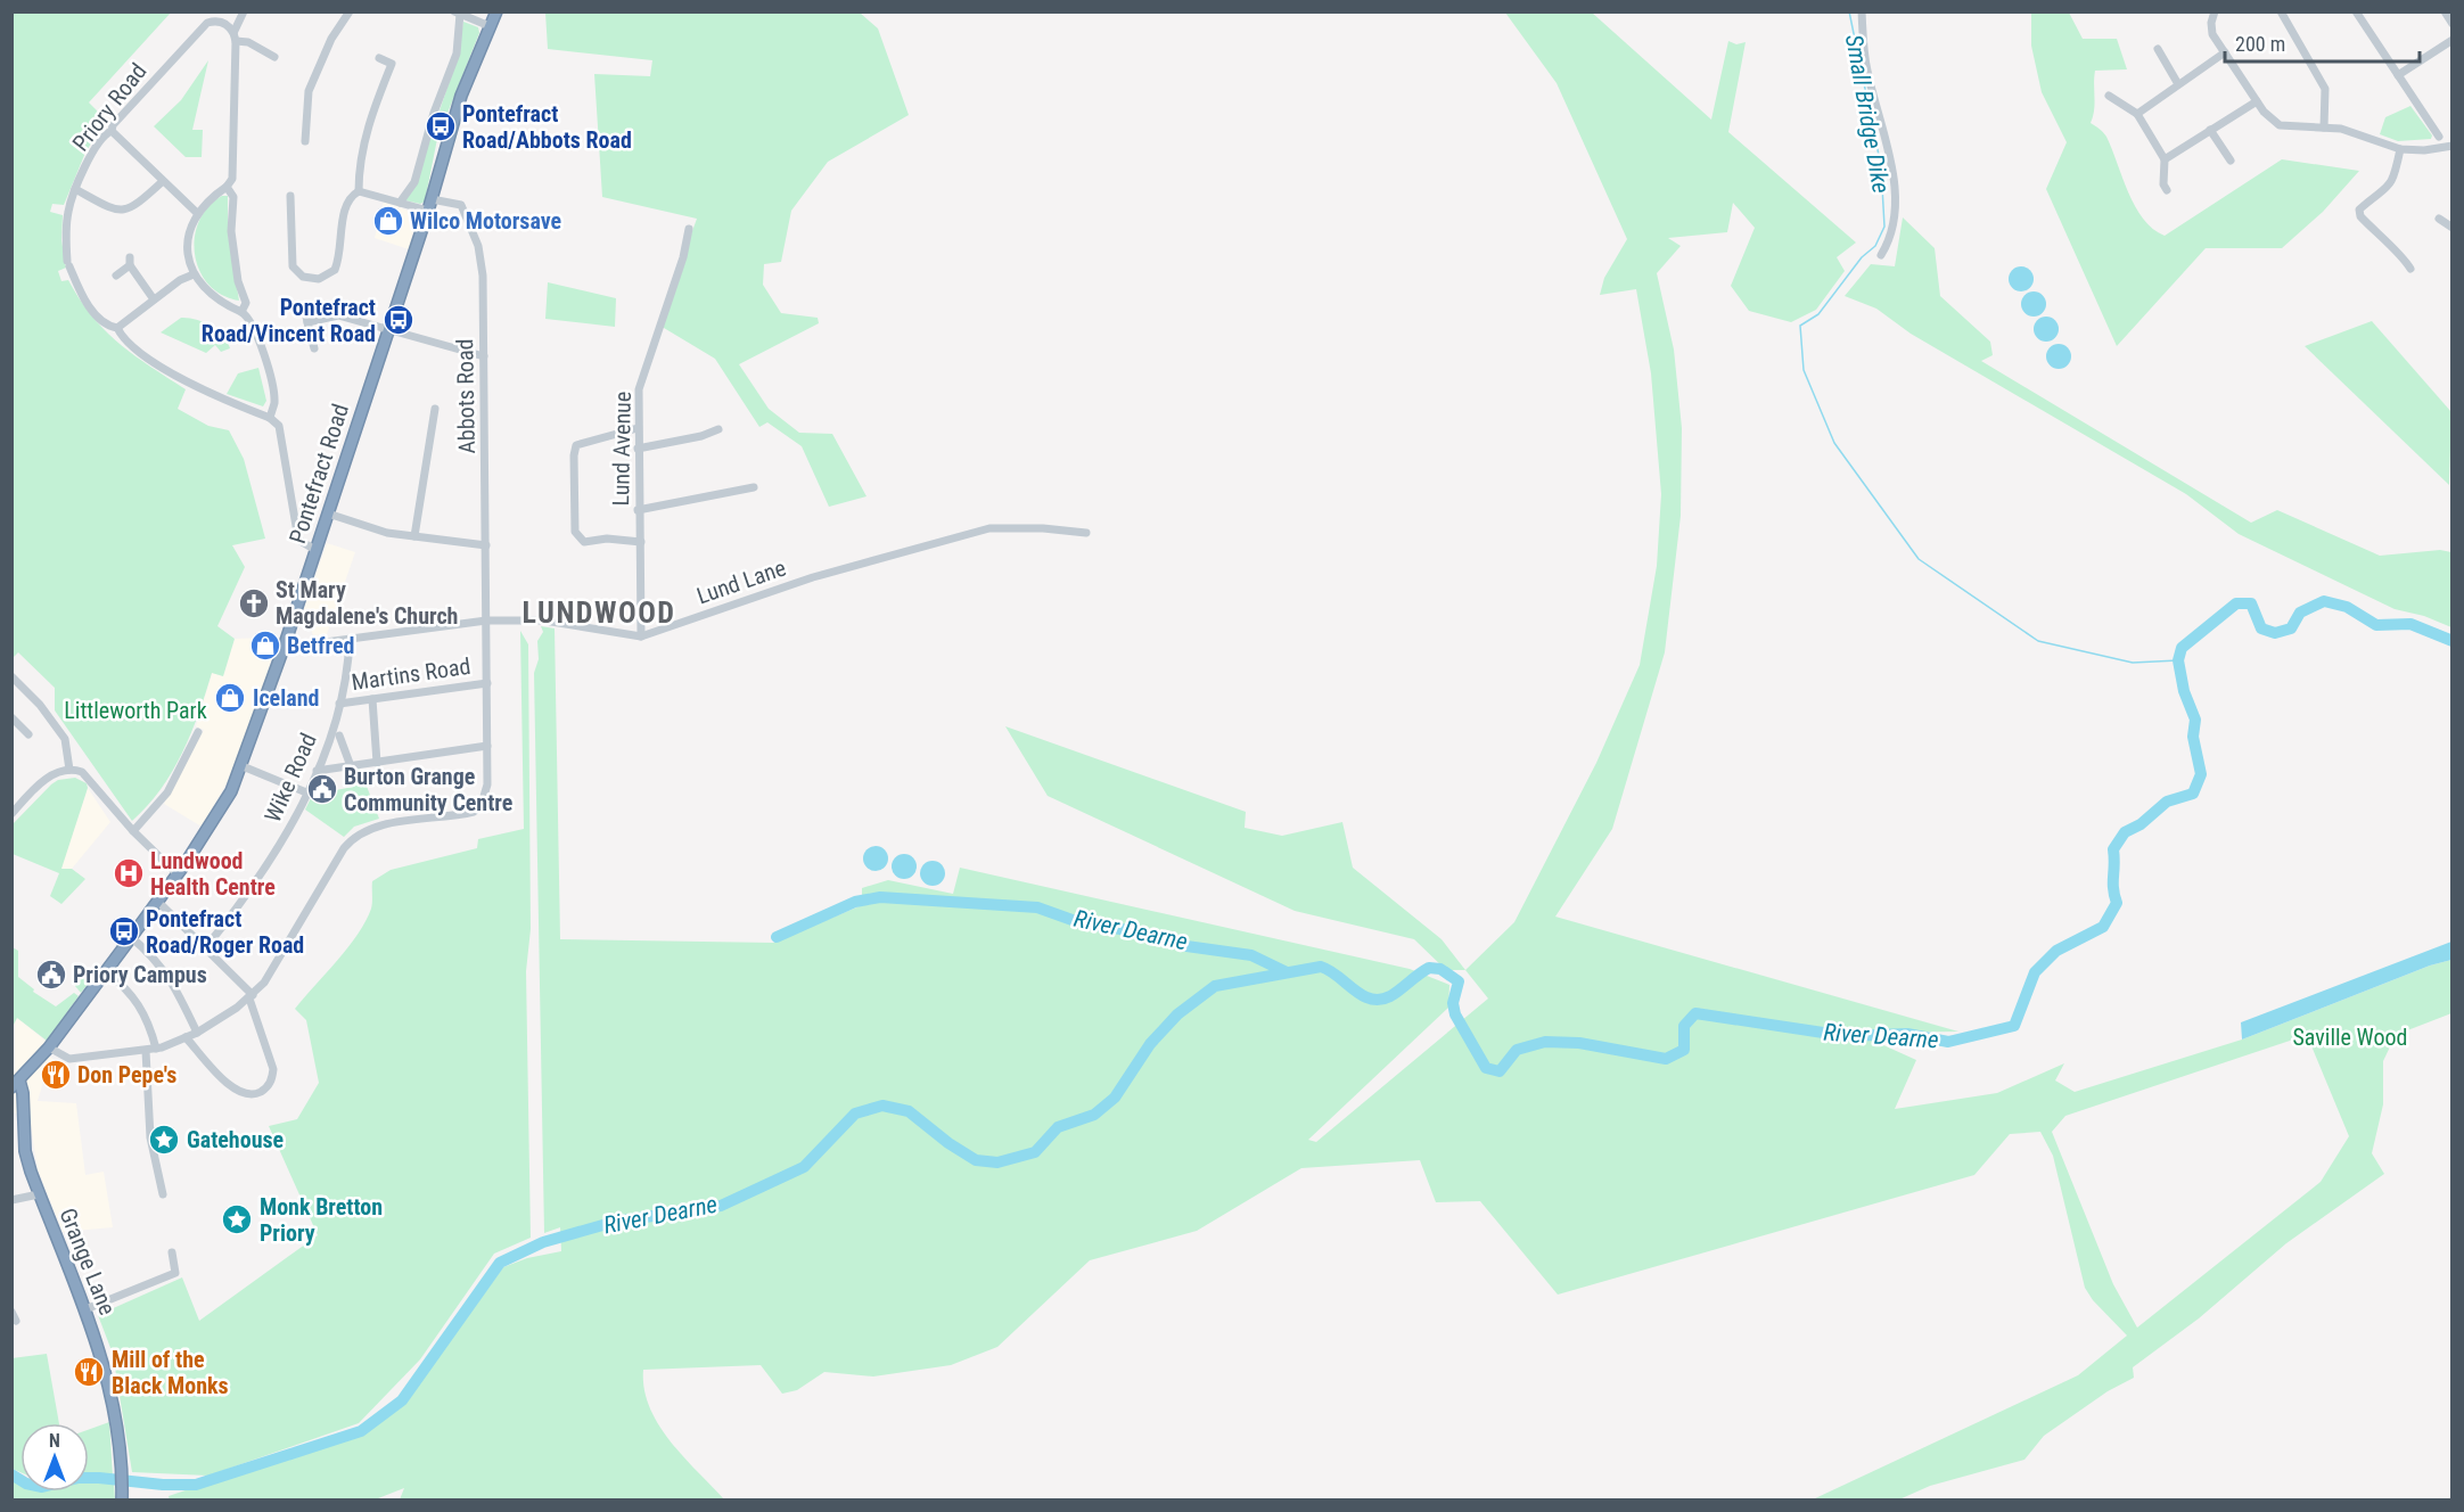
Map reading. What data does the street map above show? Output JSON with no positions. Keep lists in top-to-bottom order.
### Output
{
  "streets": {
    "highway": ["Pontefract Road", "Grange Lane"],
    "street": [
      "Priory Road",
      "Abbots Road",
      "Lund Avenue",
      "Lund Lane",
      "Martins Road",
      "Wike Road"
    ]
  },
  "crossings": [
    ["Abbots Road", "Pontefract Road"],
    ["Abbots Road", "Lund Lane"],
    ["Abbots Road", "Martins Road"],
    ["Lund Avenue", "Lund Lane"],
    ["Pontefract Road", "Lund Lane"],
    ["Pontefract Road", "Grange Lane"],
    ["Lund Lane", "Wike Road"],
    ["Martins Road", "Wike Road"]
  ],
  "districts": ["LUNDWOOD"],
  "water": ["Small Bridge Dike", "River Dearne"],
  "parks": ["Littleworth Park", "Saville Wood"],
  "places": {
    "bus stop": ["Pontefract Road/Abbots Road", "Pontefract Road/Vincent Road", "Pontefract Road/Roger Road"],
    "shop": ["Wilco Motorsave", "Betfred", "Iceland"],
    "church": ["St Mary Magdalene's Church"],
    "public building": ["Burton Grange Community Centre", "Priory Campus"],
    "hospital": ["Lundwood Health Centre"],
    "restaurant": ["Don Pepe's", "Mill of the Black Monks"],
    "place": ["Gatehouse", "Monk Bretton Priory"]
  },
  "scale_bar": "200 m",
  "north": "top"
}
